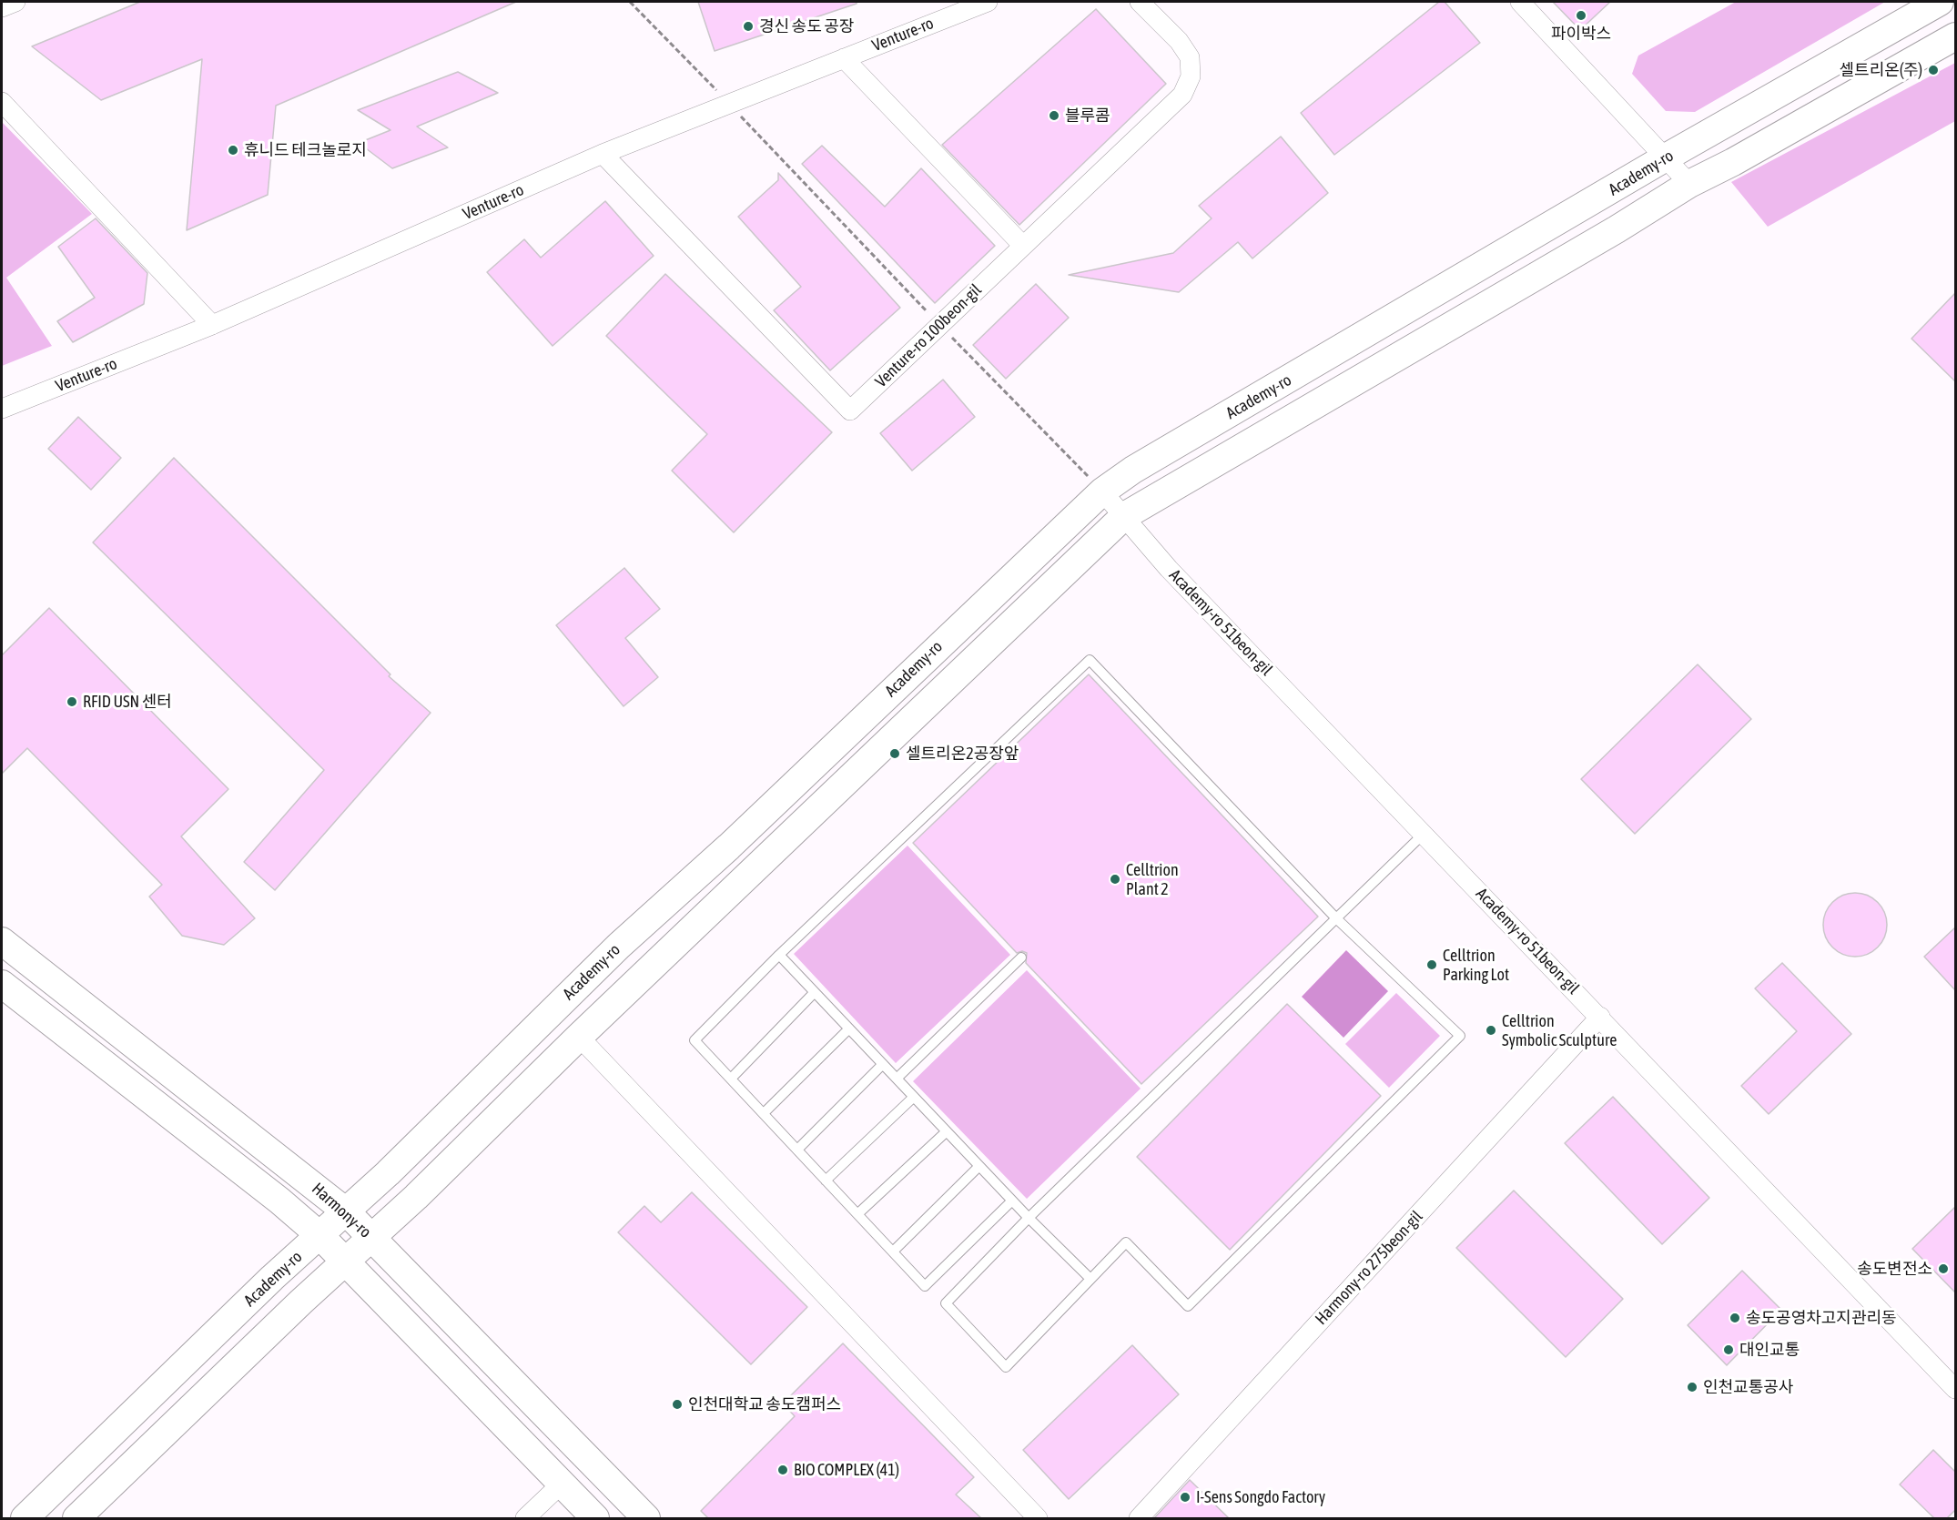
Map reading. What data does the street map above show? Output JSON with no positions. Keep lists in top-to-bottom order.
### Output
{
  "streets": {
    "main road": ["Academy-ro", "Harmony-ro"],
    "street": [
      "Venture-ro",
      "Venture-ro 100beon-gil",
      "Academy-ro 51beon-gil",
      "Harmony-ro 275beon-gil"
    ]
  },
  "crossings": [
    ["Venture-ro", "Venture-ro 100beon-gil"],
    ["Academy-ro", "Academy-ro 51beon-gil"],
    ["Academy-ro", "Harmony-ro"],
    ["Academy-ro 51beon-gil", "Harmony-ro 275beon-gil"]
  ],
  "places": [
    "파이박스",
    "경신 송도 공장",
    "셀트리온(주)",
    "블루콤",
    "휴니드 테크놀로지",
    "RFID USN 센터",
    "셀트리온2공장앞",
    "Celltrion Plant 2",
    "Celltrion Parking Lot",
    "Celltrion Symbolic Sculpture",
    "송도변전소",
    "송도공영차고지관리동",
    "대인교통",
    "인천교통공사",
    "인천대학교 송도캠퍼스",
    "BIO COMPLEX (41)",
    "I-Sens Songdo Factory"
  ]
}
